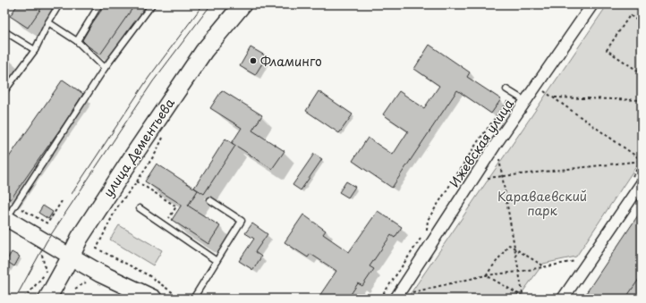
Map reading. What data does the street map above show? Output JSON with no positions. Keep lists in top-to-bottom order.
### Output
{
  "streets": {
    "main road": ["улица Дементьева"],
    "street": ["Ижевская улица"]
  },
  "parks": ["Караваевский парк"],
  "places": ["Фламинго"]
}
